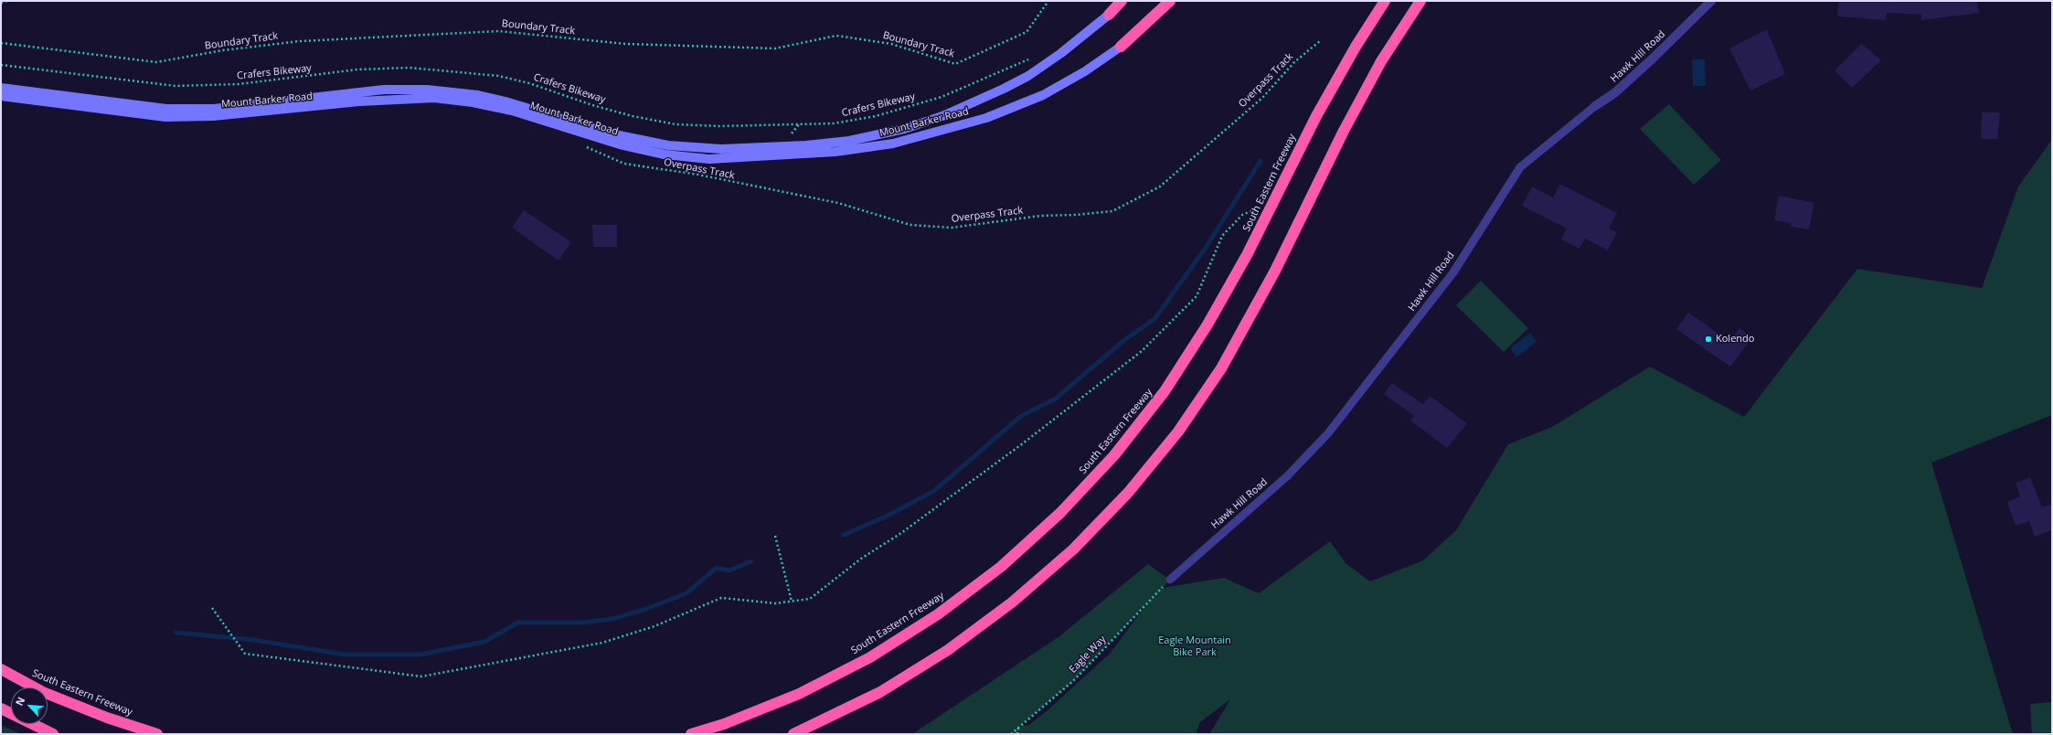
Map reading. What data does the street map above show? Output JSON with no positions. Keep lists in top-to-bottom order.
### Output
{
  "streets": {
    "highway": ["South Eastern Freeway"],
    "main road": ["Mount Barker Road"],
    "street": ["Hawk Hill Road"],
    "path": [
      "Boundary Track",
      "Crafers Bikeway",
      "Overpass Track",
      "Eagle Way"
    ]
  },
  "crossings": [
    ["Hawk Hill Road", "Eagle Way"],
    ["Overpass Track", "Mount Barker Road"]
  ],
  "parks": ["Eagle Mountain Bike Park"],
  "places": ["Kolendo"],
  "north": "top left"
}
